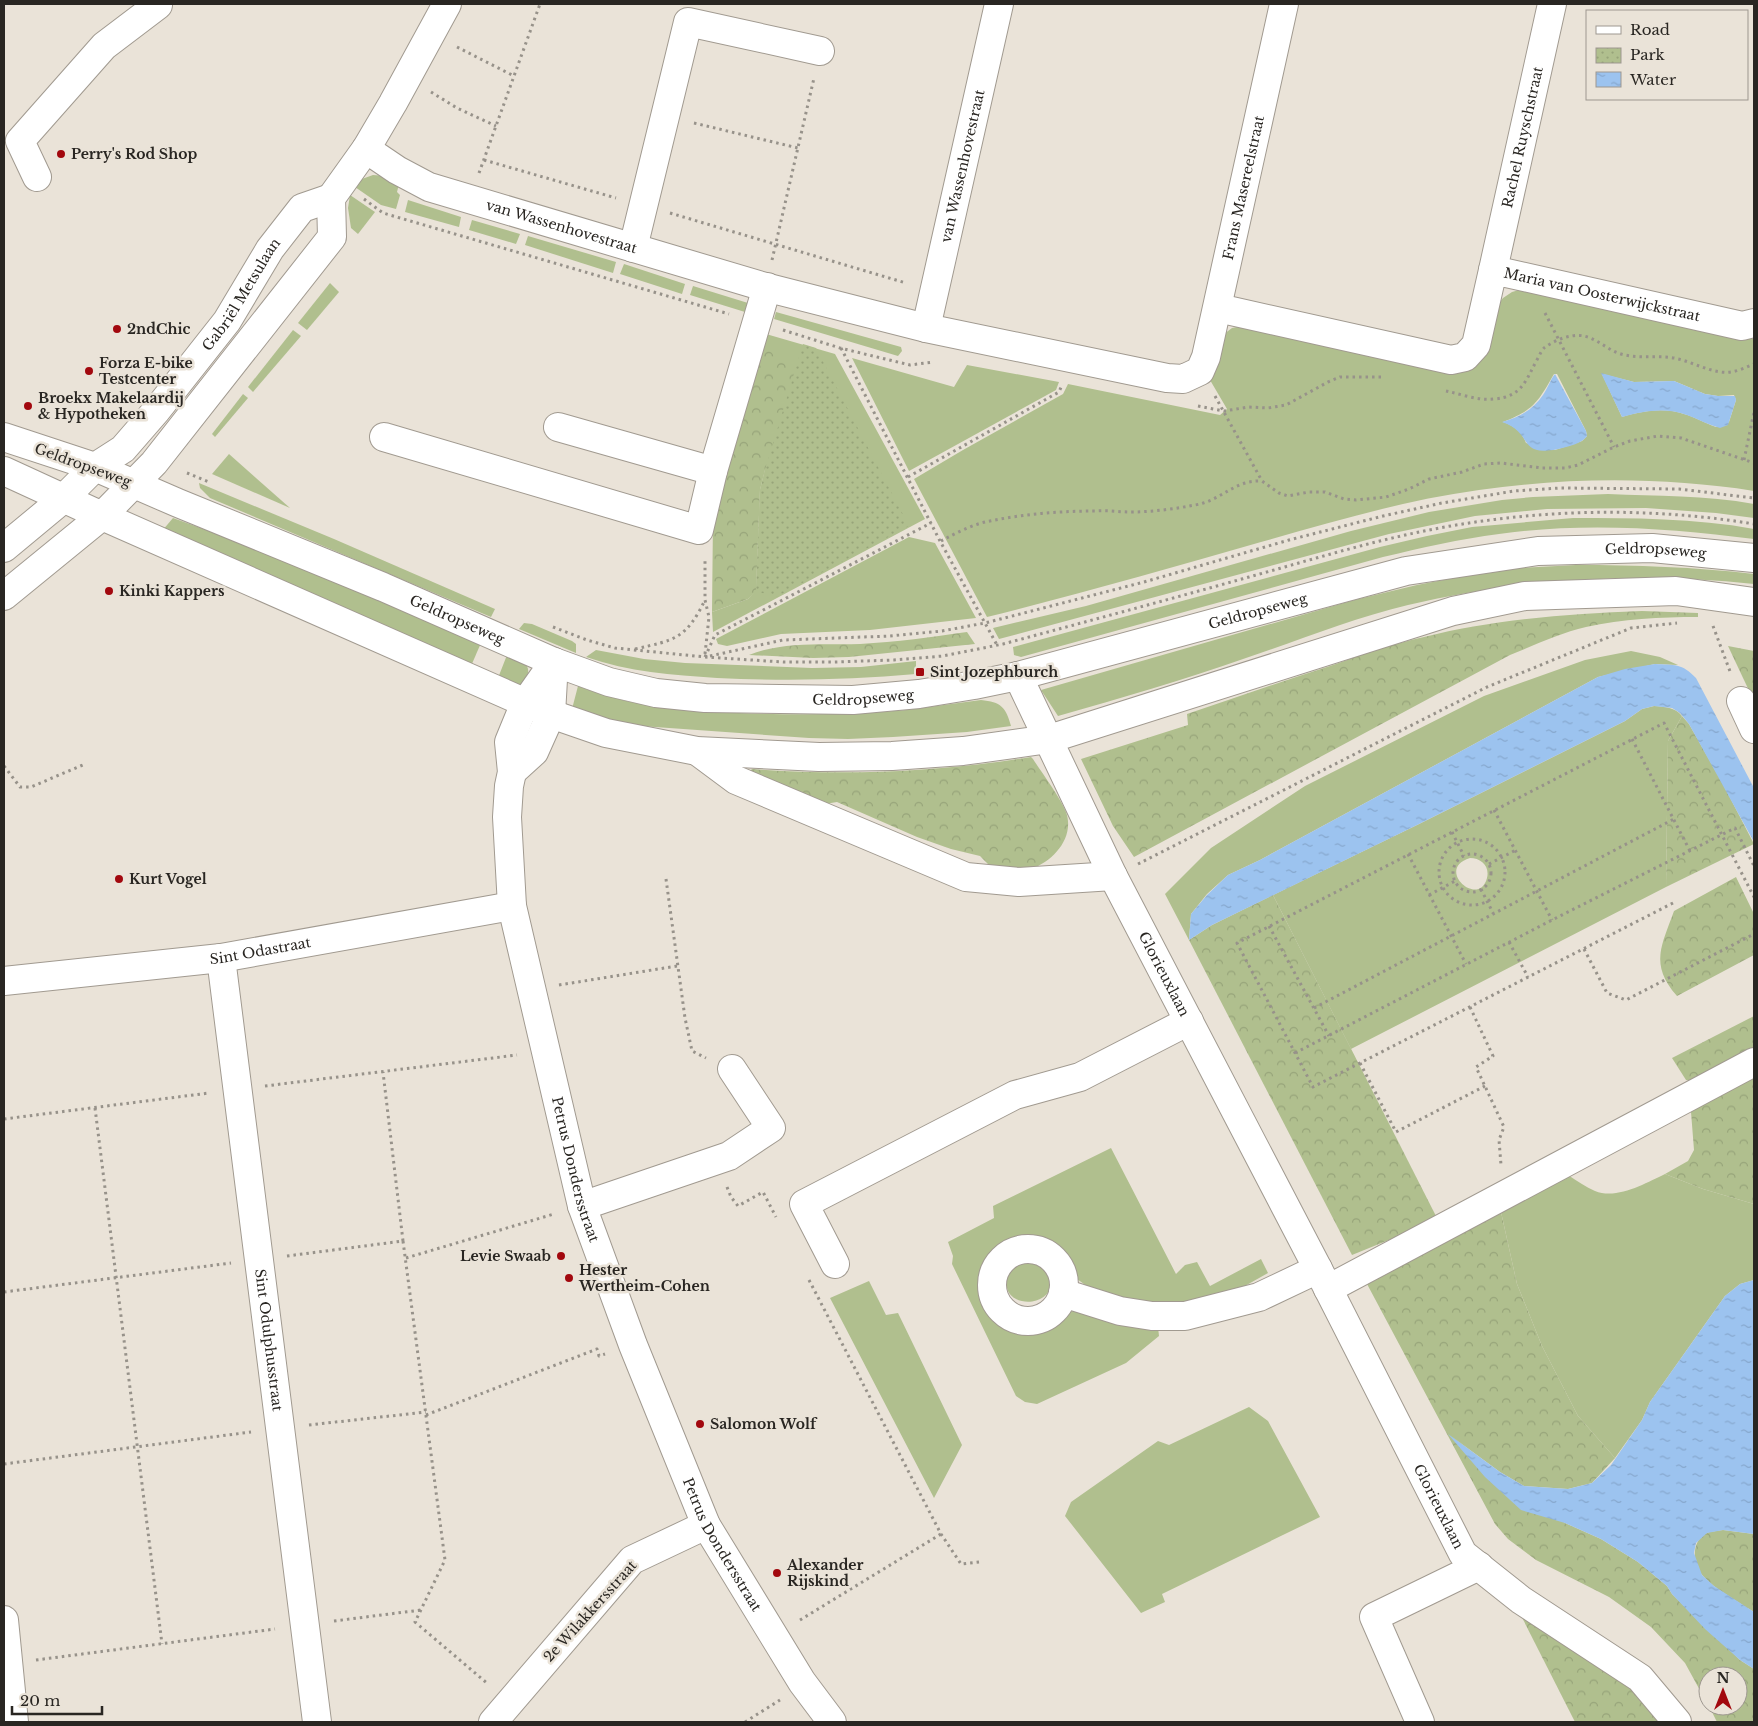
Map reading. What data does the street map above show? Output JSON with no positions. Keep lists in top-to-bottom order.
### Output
{
  "streets": {
    "street": [
      "Rachel Ruyschstraat",
      "van Wassenhovestraat",
      "Frans Masereelstraat",
      "Maria van Oosterwijckstraat",
      "Gabriël Metsulaan",
      "Geldropseweg",
      "Sint Odastraat",
      "Glorieuxlaan",
      "Petrus Dondersstraat",
      "Sint Odulphusstraat",
      "2e Wilakkersstraat"
    ]
  },
  "crossings": [
    ["Rachel Ruyschstraat", "Maria van Oosterwijckstraat"],
    ["van Wassenhovestraat", "Frans Masereelstraat"],
    ["Frans Masereelstraat", "Maria van Oosterwijckstraat"],
    ["Gabriël Metsulaan", "Geldropseweg"],
    ["Geldropseweg", "Glorieuxlaan"],
    ["Geldropseweg", "Petrus Dondersstraat"],
    ["Sint Odastraat", "Petrus Dondersstraat"],
    ["Sint Odastraat", "Sint Odulphusstraat"],
    ["Petrus Dondersstraat", "2e Wilakkersstraat"]
  ],
  "places": {
    "other": [
      "Perry's Rod Shop",
      "2ndChic",
      "Forza E-bike Testcenter",
      "Broekx Makelaardij & Hypotheken",
      "Kinki Kappers",
      "Kurt Vogel",
      "Levie Swaab",
      "Hester Wertheim-Cohen",
      "Salomon Wolf",
      "Alexander Rijskind"
    ],
    "transit": ["Sint Jozephburch"]
  },
  "legend": ["Road", "Park", "Water"],
  "scale_bar": "20 m",
  "north": "top"
}
